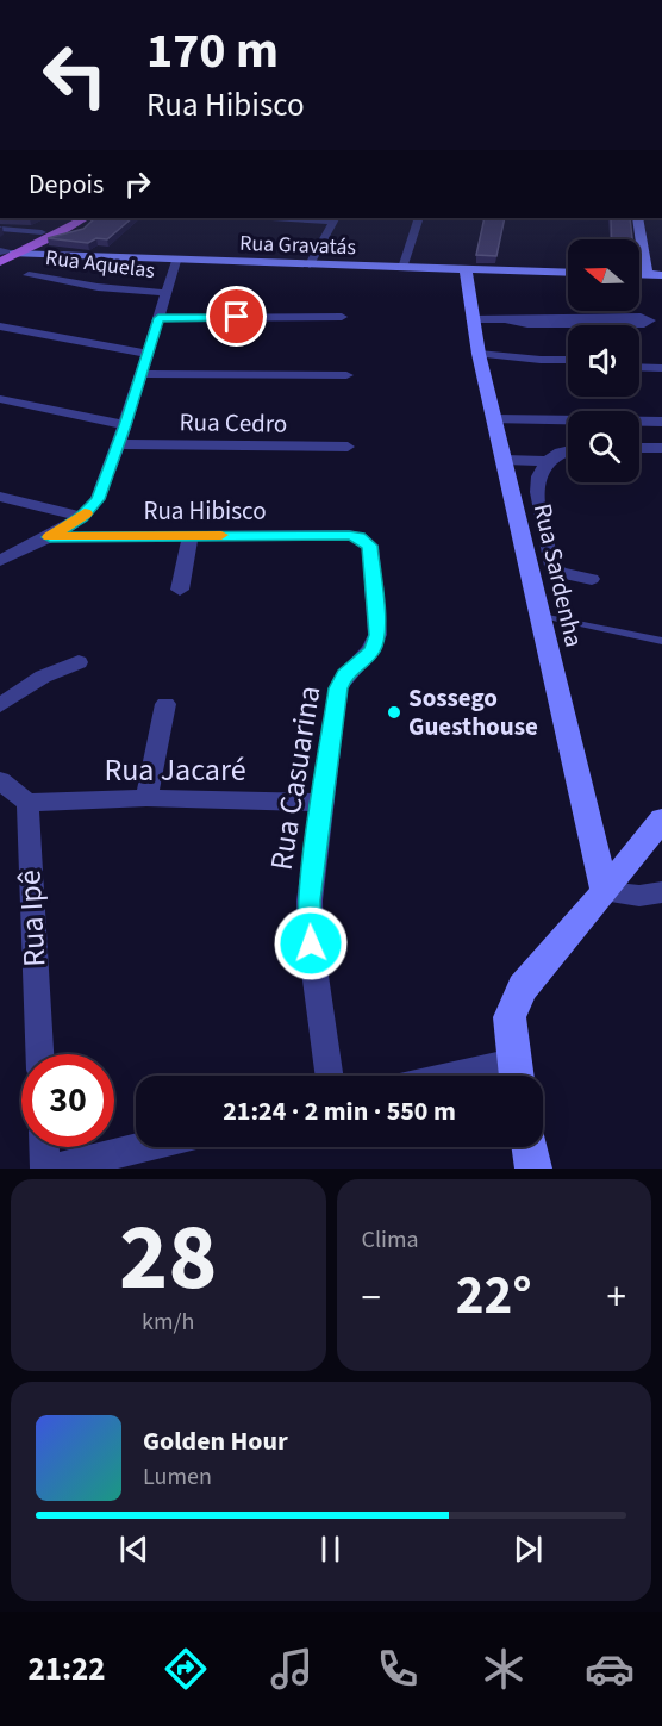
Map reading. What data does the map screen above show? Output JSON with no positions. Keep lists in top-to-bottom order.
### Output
{
  "streets": {
    "street": [
      "Rua Gravatás",
      "Rua Aquelas",
      "Rua Cedro",
      "Rua Hibisco",
      "Rua Sardenha",
      "Rua Jacaré",
      "Rua Casuarina",
      "Rua Ipê"
    ]
  },
  "crossings": [
    ["Rua Gravatás", "Rua Sardenha"],
    ["Rua Hibisco", "Rua Casuarina"],
    ["Rua Jacaré", "Rua Casuarina"],
    ["Rua Jacaré", "Rua Ipê"]
  ],
  "places": ["Sossego Guesthouse"],
  "north": "left",
  "page": {
    "turn": ["170 m", "Rua Hibisco"],
    "then": "Depois",
    "limit": "30",
    "trip": "21:24 · 2 min · 550 m",
    "tile": [
      ["28", "km/h"],
      "Clima"
    ],
    "heat": ["−", "22°", "+"],
    "song": ["Golden Hour", "Lumen"],
    "tabs": "21:22"
  }
}
